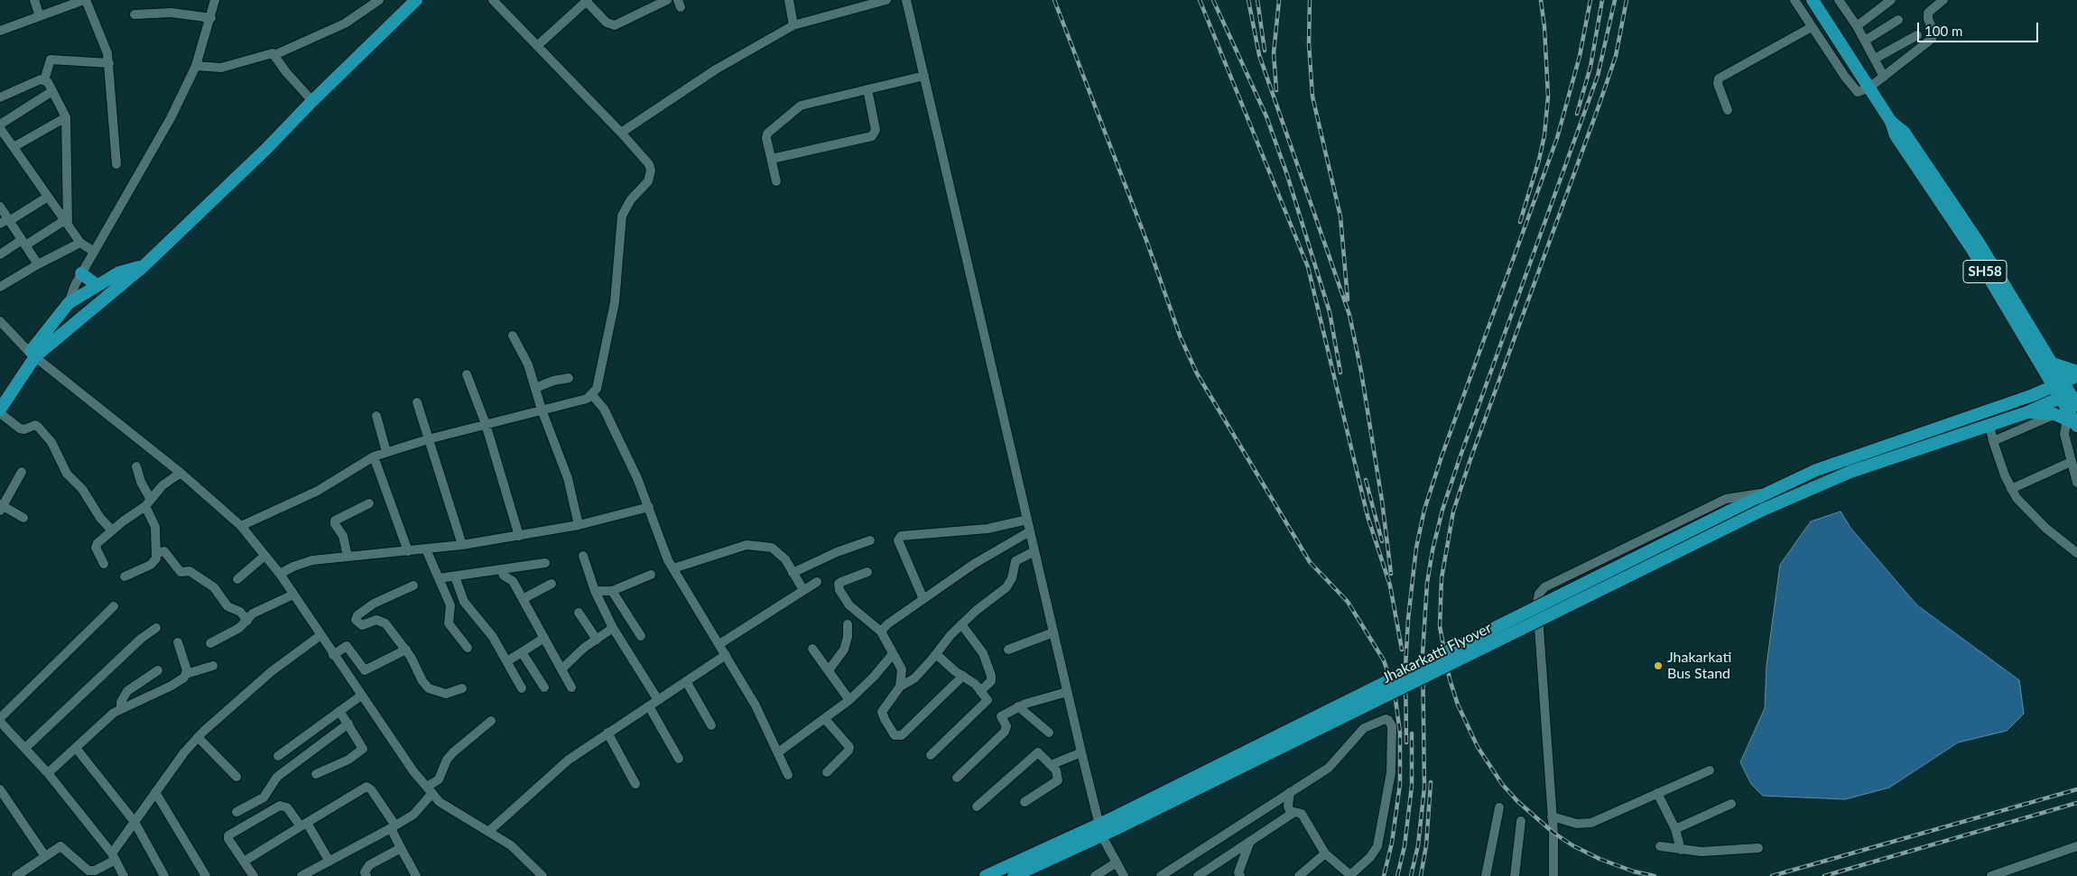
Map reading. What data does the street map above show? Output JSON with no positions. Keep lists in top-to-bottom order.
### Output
{
  "streets": {
    "main road": ["SH58", "Jhakarkatti Flyover"]
  },
  "crossings": [
    ["SH58", "Jhakarkatti Flyover"]
  ],
  "places": ["Jhakarkati Bus Stand"],
  "scale_bar": "100 m"
}
